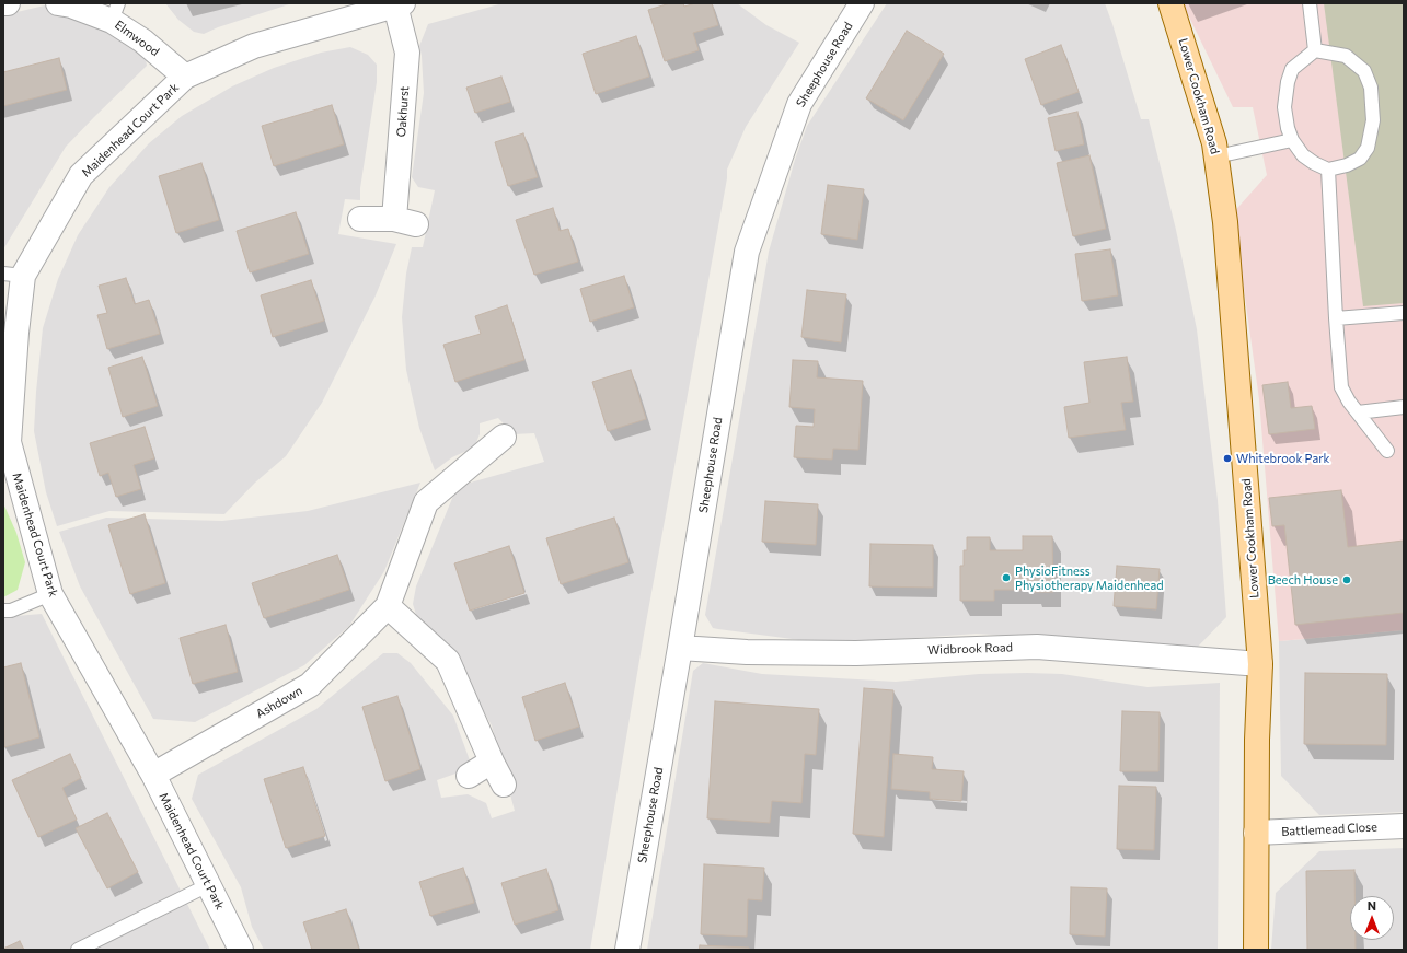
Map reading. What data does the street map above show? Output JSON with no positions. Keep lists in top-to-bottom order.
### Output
{
  "streets": {
    "main road": ["Lower Cookham Road"],
    "street": [
      "Elmwood",
      "Sheephouse Road",
      "Oakhurst",
      "Maidenhead Court Park",
      "Widbrook Road",
      "Ashdown",
      "Battlemead Close"
    ]
  },
  "crossings": [
    ["Elmwood", "Maidenhead Court Park"],
    ["Sheephouse Road", "Widbrook Road"],
    ["Lower Cookham Road", "Widbrook Road"],
    ["Lower Cookham Road", "Battlemead Close"],
    ["Oakhurst", "Maidenhead Court Park"],
    ["Maidenhead Court Park", "Ashdown"]
  ],
  "places": ["Whitebrook Park", "PhysioFitness Physiotherapy Maidenhead", "Beech House"],
  "north": "top"
}
